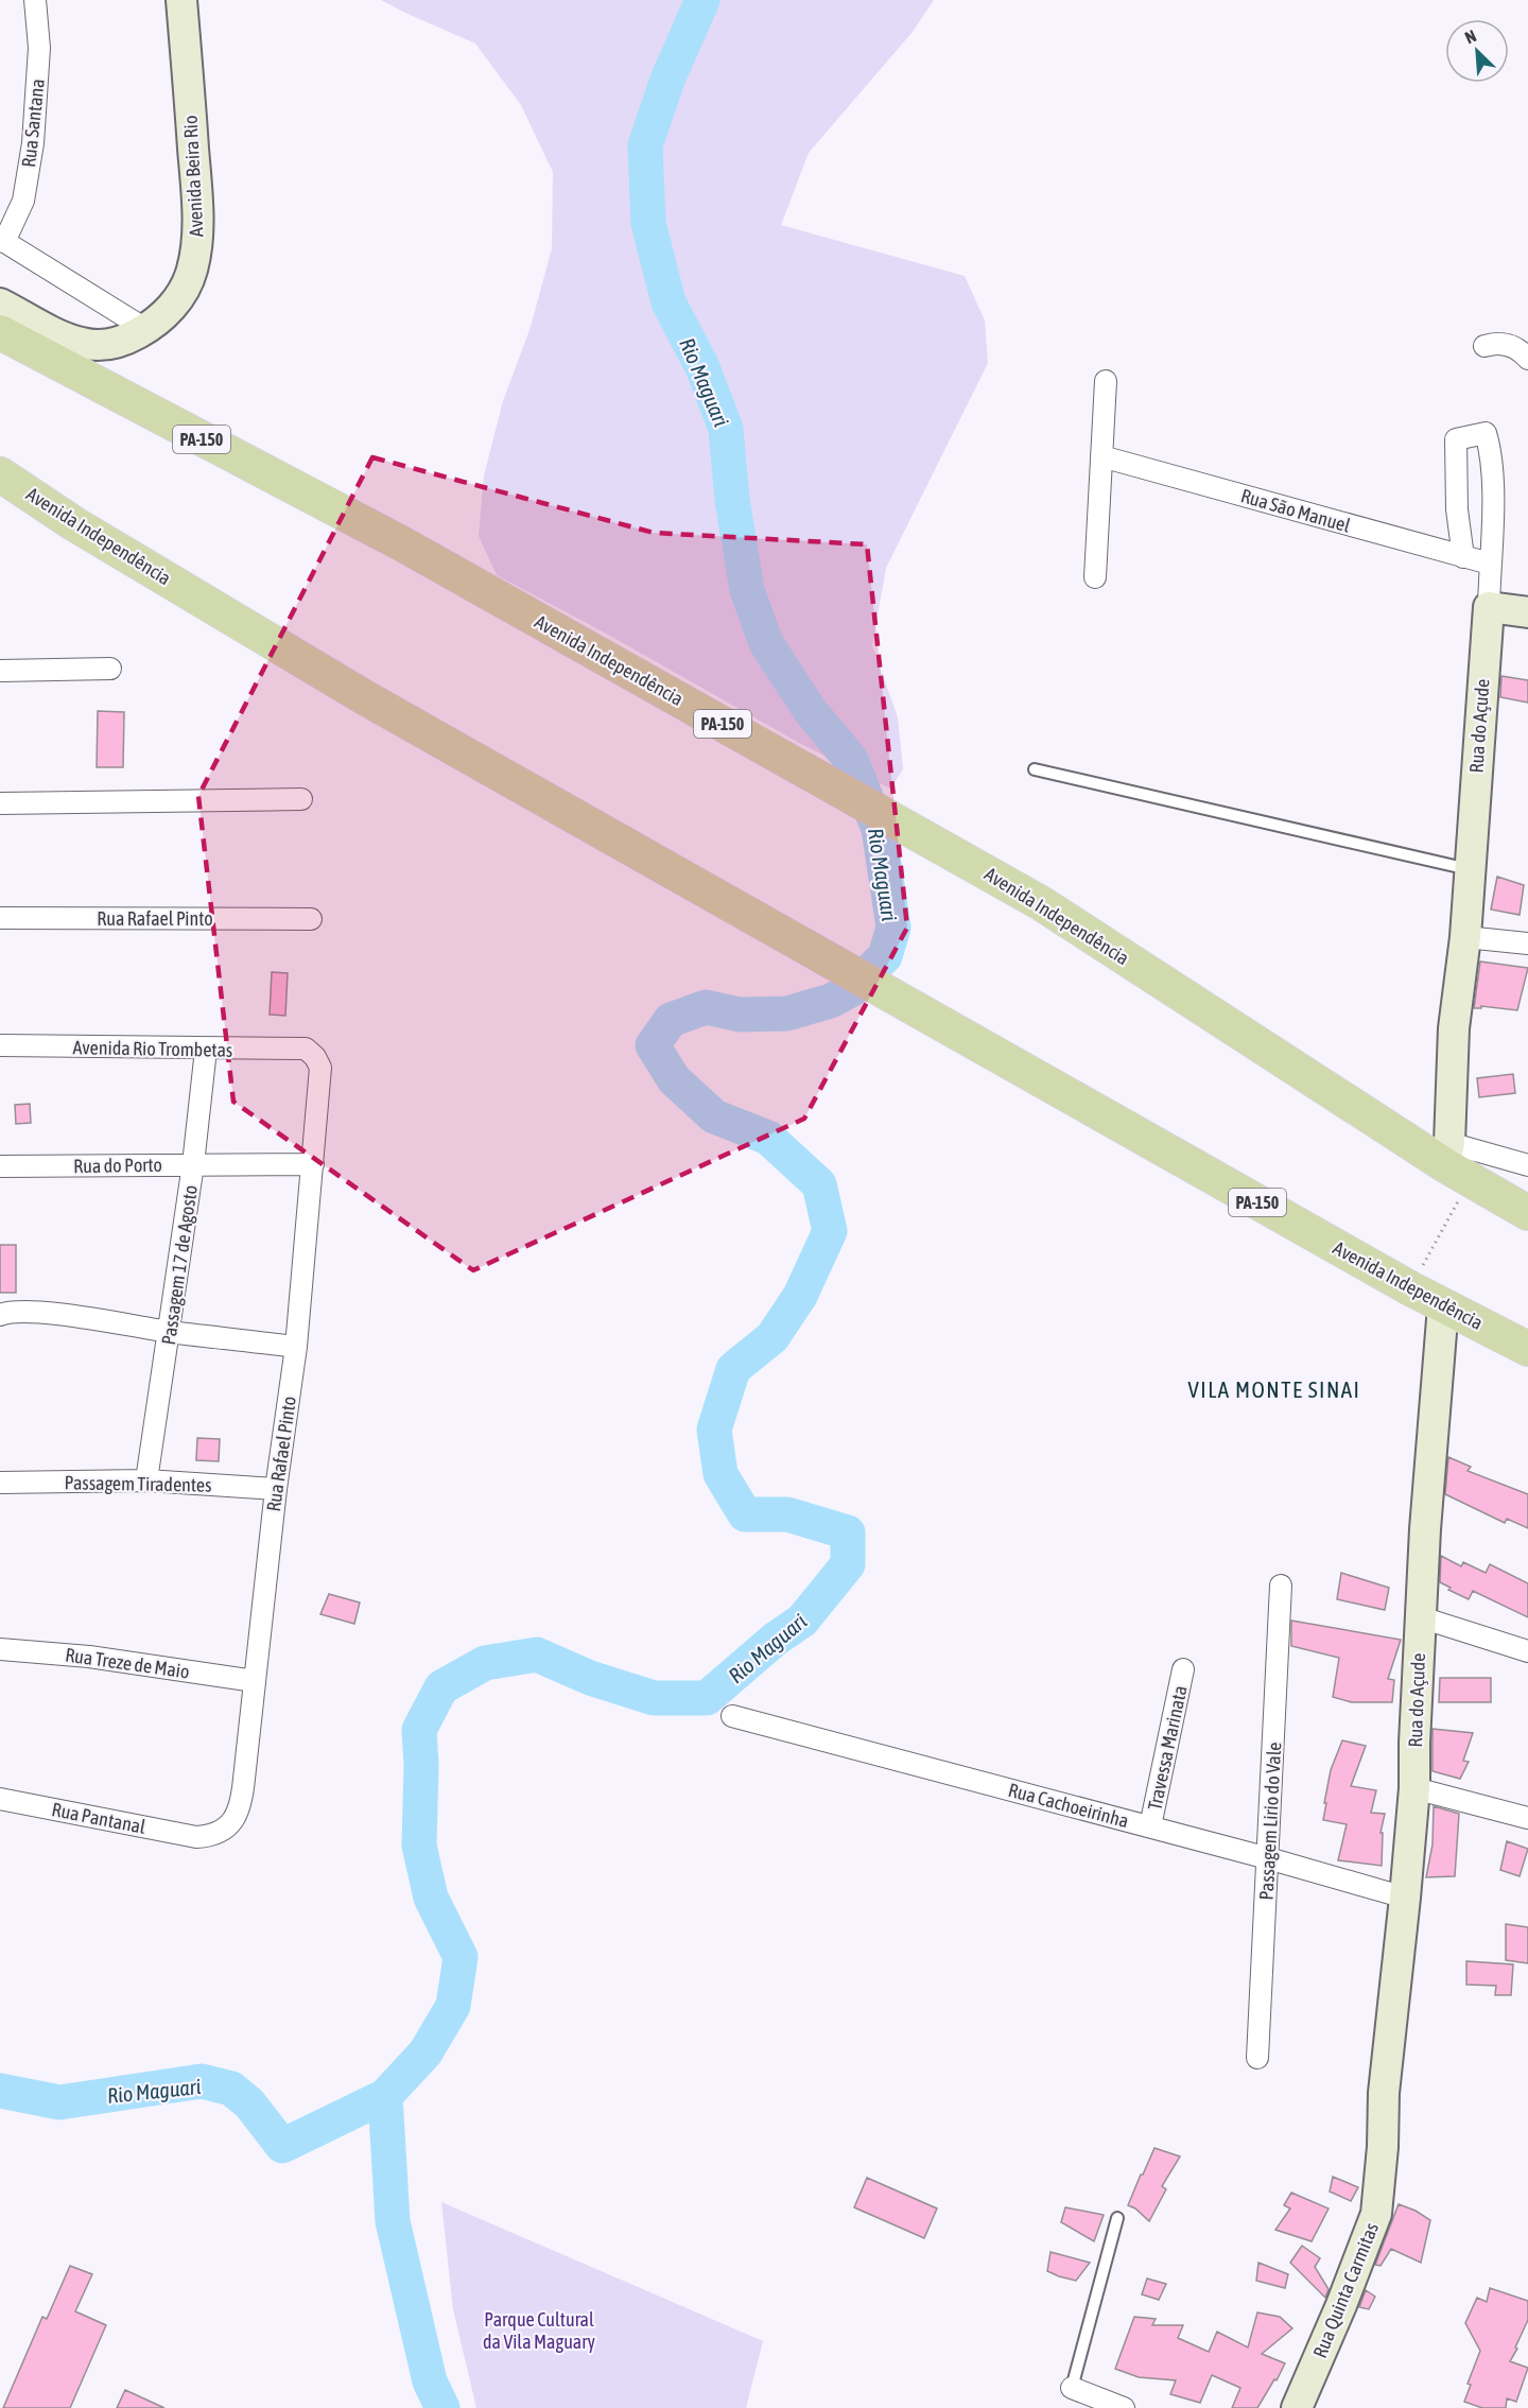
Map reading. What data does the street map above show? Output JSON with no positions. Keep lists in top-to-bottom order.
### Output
{
  "streets": {
    "main road": ["PA-150", "Avenida Independência"],
    "street": [
      "Rua Santana",
      "Avenida Beira Rio",
      "Rua São Manuel",
      "Rua do Açude",
      "Rua Rafael Pinto",
      "Avenida Rio Trombetas",
      "Rua do Porto",
      "Passagem 17 de Agosto",
      "Passagem Tiradentes",
      "Rua Treze de Maio",
      "Travessa Marinata",
      "Rua Cachoeirinha",
      "Rua Pantanal",
      "Passagem Lirio do Vale",
      "Rua Quinta Carmitas"
    ]
  },
  "crossings": [
    ["Rua São Manuel", "Rua do Açude"],
    ["Avenida Independência", "Rua do Açude"],
    ["Rua do Açude", "Rua Cachoeirinha"],
    ["Rua do Açude", "Rua Quinta Carmitas"],
    ["Rua Rafael Pinto", "Avenida Rio Trombetas"],
    ["Rua Rafael Pinto", "Rua do Porto"],
    ["Rua Rafael Pinto", "Passagem Tiradentes"],
    ["Rua Rafael Pinto", "Rua Treze de Maio"],
    ["Rua Rafael Pinto", "Rua Pantanal"],
    ["Avenida Rio Trombetas", "Passagem 17 de Agosto"],
    ["Rua do Porto", "Passagem 17 de Agosto"],
    ["Passagem 17 de Agosto", "Passagem Tiradentes"],
    ["Travessa Marinata", "Rua Cachoeirinha"],
    ["Rua Cachoeirinha", "Passagem Lirio do Vale"]
  ],
  "districts": ["VILA MONTE SINAI"],
  "water": ["Rio Maguari"],
  "parks": ["Parque Cultural da Vila Maguary"],
  "north": "top left"
}
